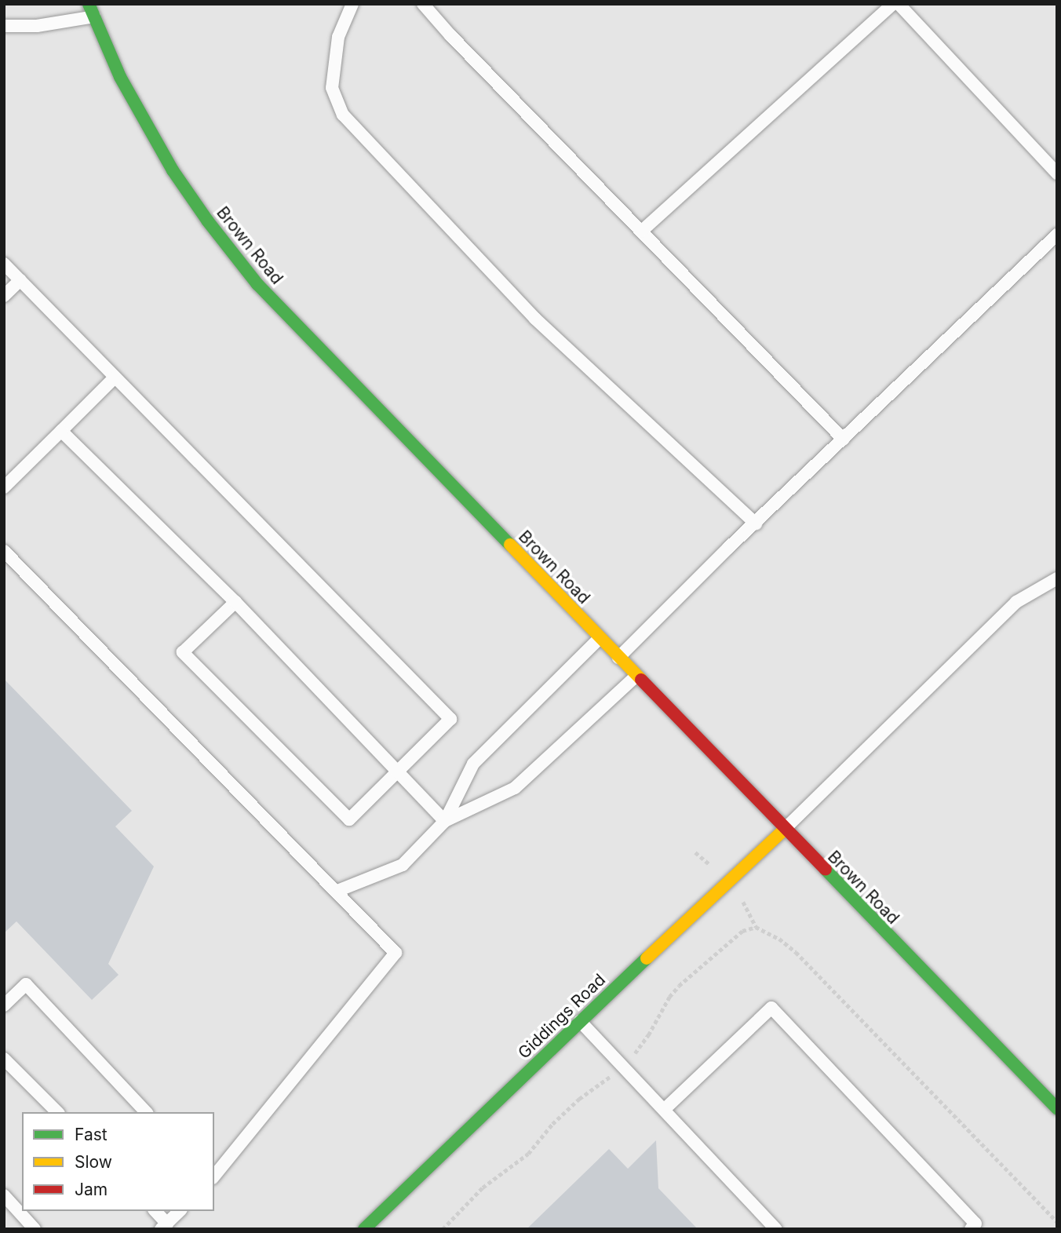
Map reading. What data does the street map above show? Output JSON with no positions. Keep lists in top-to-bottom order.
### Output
{
  "streets": {
    "main road": ["Brown Road", "Giddings Road"]
  },
  "crossings": [
    ["Brown Road", "Giddings Road"]
  ],
  "legend": ["Fast", "Slow", "Jam"]
}
